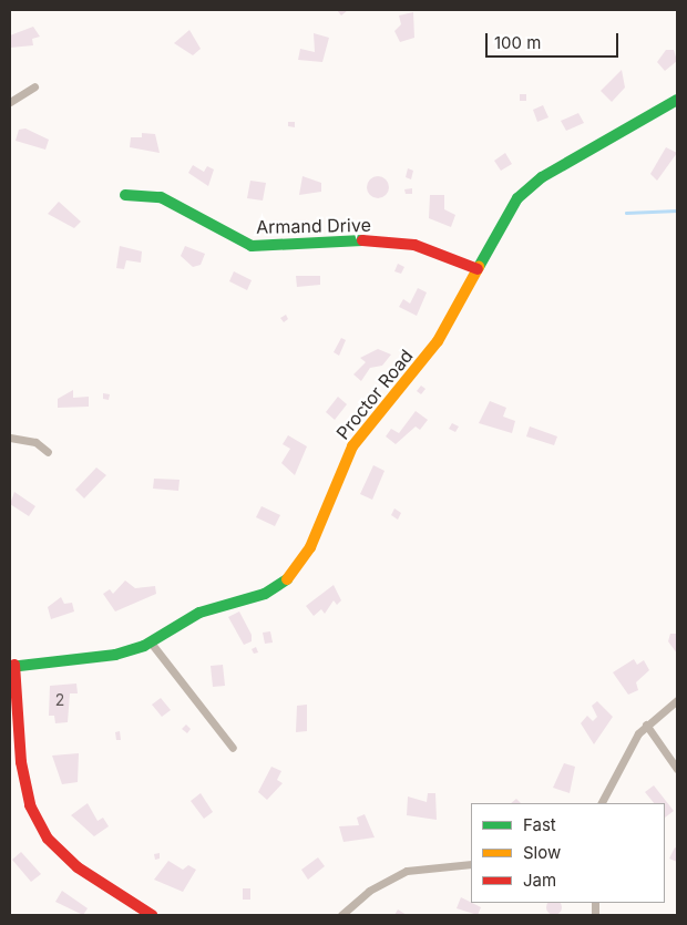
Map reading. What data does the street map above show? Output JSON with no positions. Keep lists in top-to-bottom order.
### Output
{
  "streets": {
    "main road": ["Armand Drive", "Proctor Road"]
  },
  "crossings": [
    ["Armand Drive", "Proctor Road"]
  ],
  "house_numbers": ["2"],
  "legend": ["Fast", "Slow", "Jam"],
  "scale_bar": "100 m"
}
